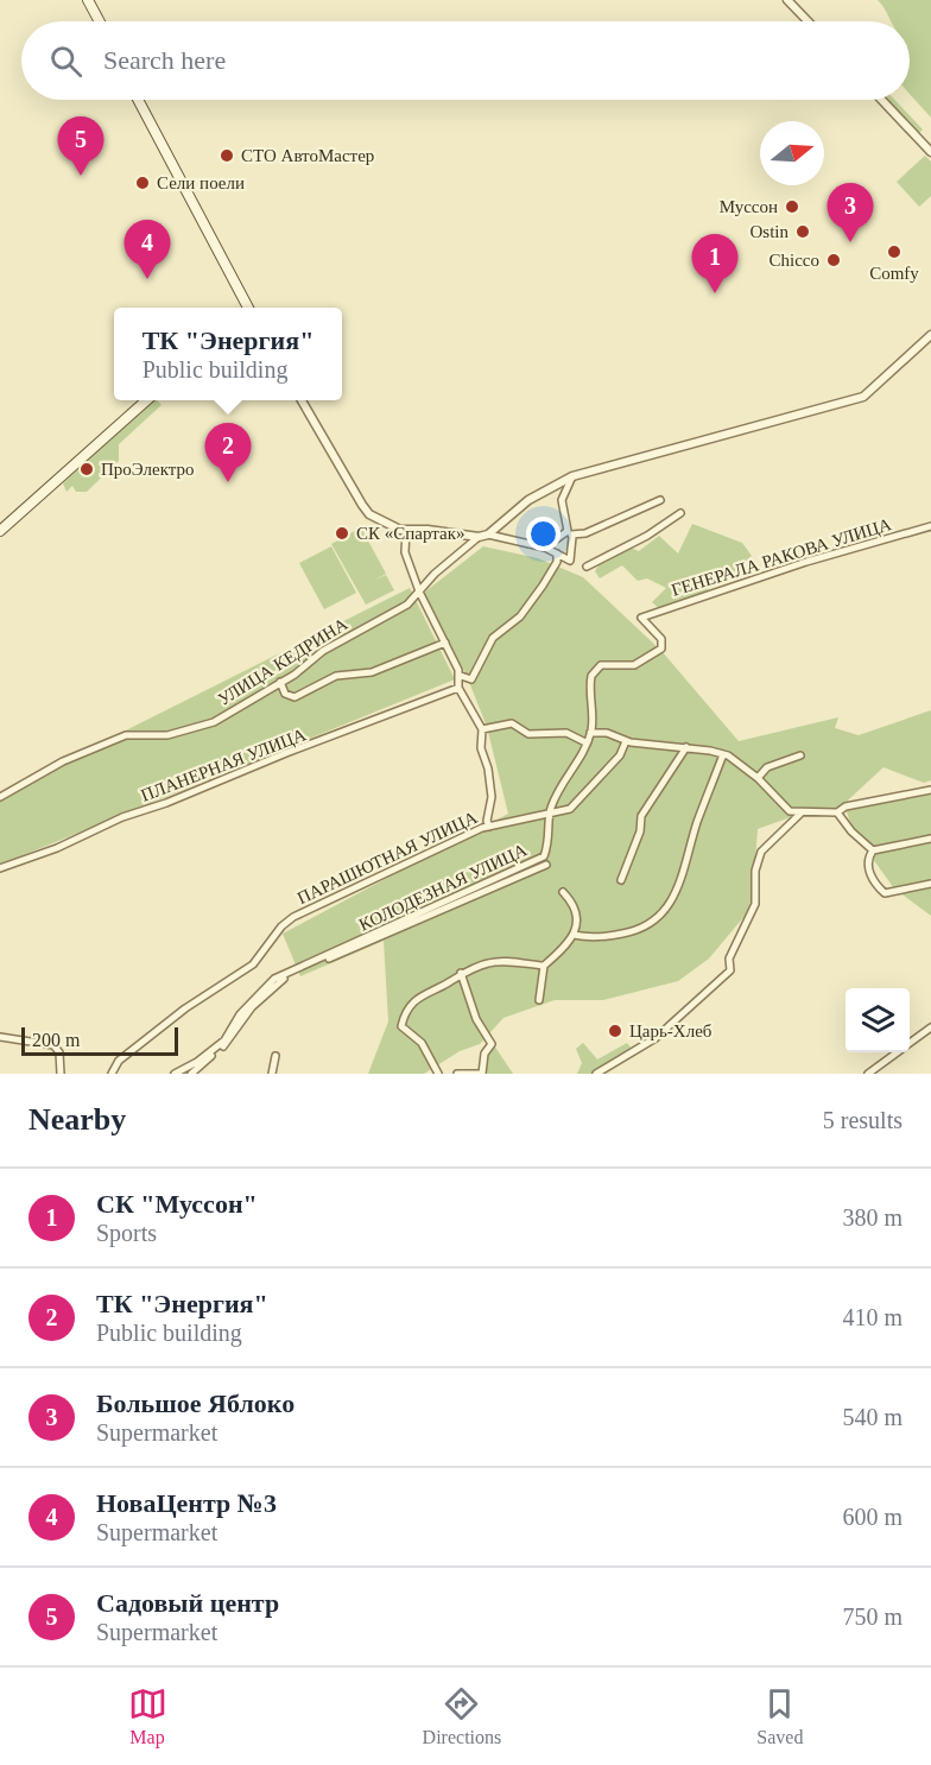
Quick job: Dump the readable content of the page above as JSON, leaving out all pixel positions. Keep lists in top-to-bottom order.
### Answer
{
  "streets": {
    "street": [
      "ГЕНЕРАЛА РАКОВА УЛИЦА",
      "УЛИЦА КЕДРИНА",
      "ПЛАНЕРНАЯ УЛИЦА",
      "ПАРАШЮТНАЯ УЛИЦА",
      "КОЛОДЕЗНАЯ УЛИЦА"
    ]
  },
  "crossings": [
    ["ГЕНЕРАЛА РАКОВА УЛИЦА", "КОЛОДЕЗНАЯ УЛИЦА"],
    ["ПАРАШЮТНАЯ УЛИЦА", "КОЛОДЕЗНАЯ УЛИЦА"]
  ],
  "places": [
    "СТО АвтоМастер",
    "Сели поели",
    "Муссон",
    "Ostin",
    "Comfy",
    "Chicco",
    "ПроЭлектро",
    "СК «Спартак»",
    "Царь-Хлеб"
  ],
  "scale_bar": "200 m",
  "north": "right",
  "page": {
    "search": "Search here",
    "pins": [
      "5",
      "3",
      "4",
      "1",
      "2"
    ],
    "popup": ["ТК \"Энергия\"", "Public building"],
    "scale": "200 m",
    "heading": ["Nearby", "5 results"],
    "list": [
      {
        "mark": "1",
        "name": "СК \"Муссон\"",
        "note": "Sports",
        "value": "380 m"
      },
      {
        "mark": "2",
        "name": "ТК \"Энергия\"",
        "note": "Public building",
        "value": "410 m"
      },
      {
        "mark": "3",
        "name": "Большое Яблоко",
        "note": "Supermarket",
        "value": "540 m"
      },
      {
        "mark": "4",
        "name": "НоваЦентр №3",
        "note": "Supermarket",
        "value": "600 m"
      },
      {
        "mark": "5",
        "name": "Садовый центр",
        "note": "Supermarket",
        "value": "750 m"
      }
    ],
    "nav": ["Map", "Directions", "Saved"]
  }
}
